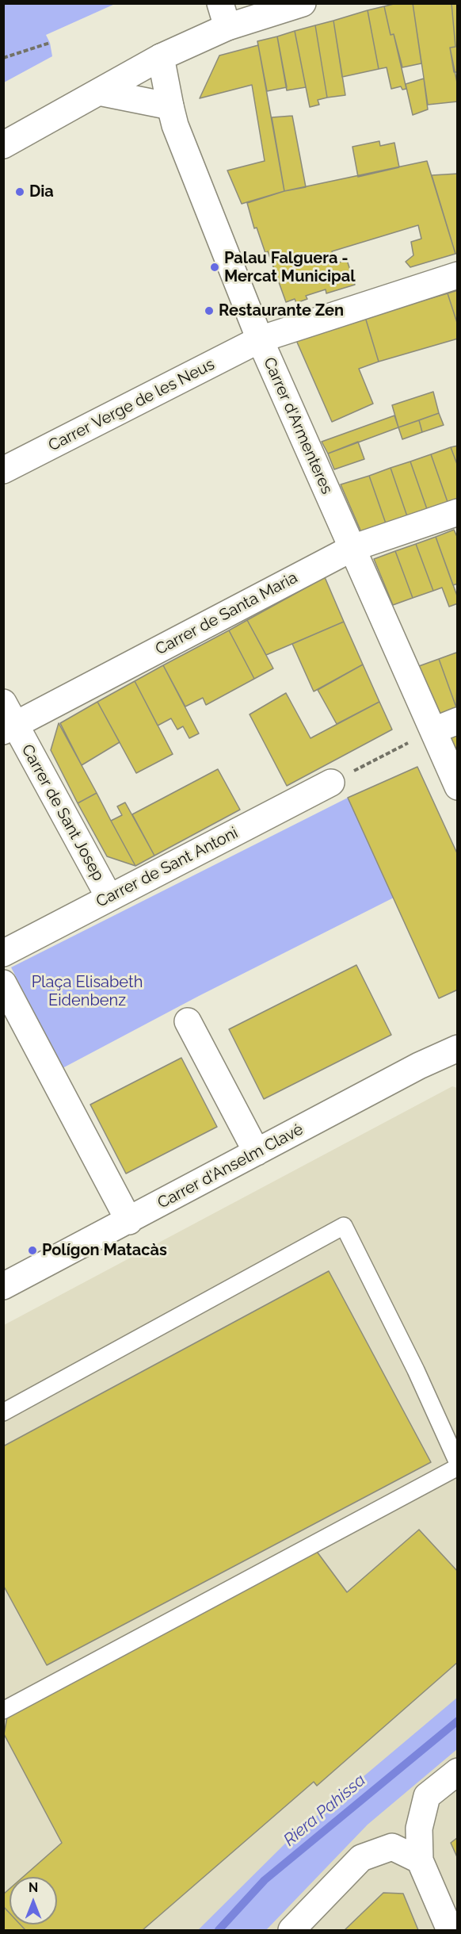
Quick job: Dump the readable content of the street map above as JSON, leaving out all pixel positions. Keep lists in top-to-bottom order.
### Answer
{
  "streets": {
    "street": [
      "Carrer Verge de les Neus",
      "Carrer d'Armenteres",
      "Carrer de Santa Maria",
      "Carrer de Sant Josep",
      "Carrer de Sant Antoni",
      "Carrer d'Anselm Clavé"
    ]
  },
  "crossings": [
    ["Carrer Verge de les Neus", "Carrer d'Armenteres"],
    ["Carrer d'Armenteres", "Carrer de Santa Maria"],
    ["Carrer de Santa Maria", "Carrer de Sant Josep"],
    ["Carrer de Sant Josep", "Carrer de Sant Antoni"]
  ],
  "water": ["Riera Pahissa"],
  "parks": ["Plaça Elisabeth Eidenbenz"],
  "places": [
    "Dia",
    "Palau Falguera - Mercat Municipal",
    "Restaurante Zen",
    "Polígon Matacàs"
  ],
  "north": "top"
}
